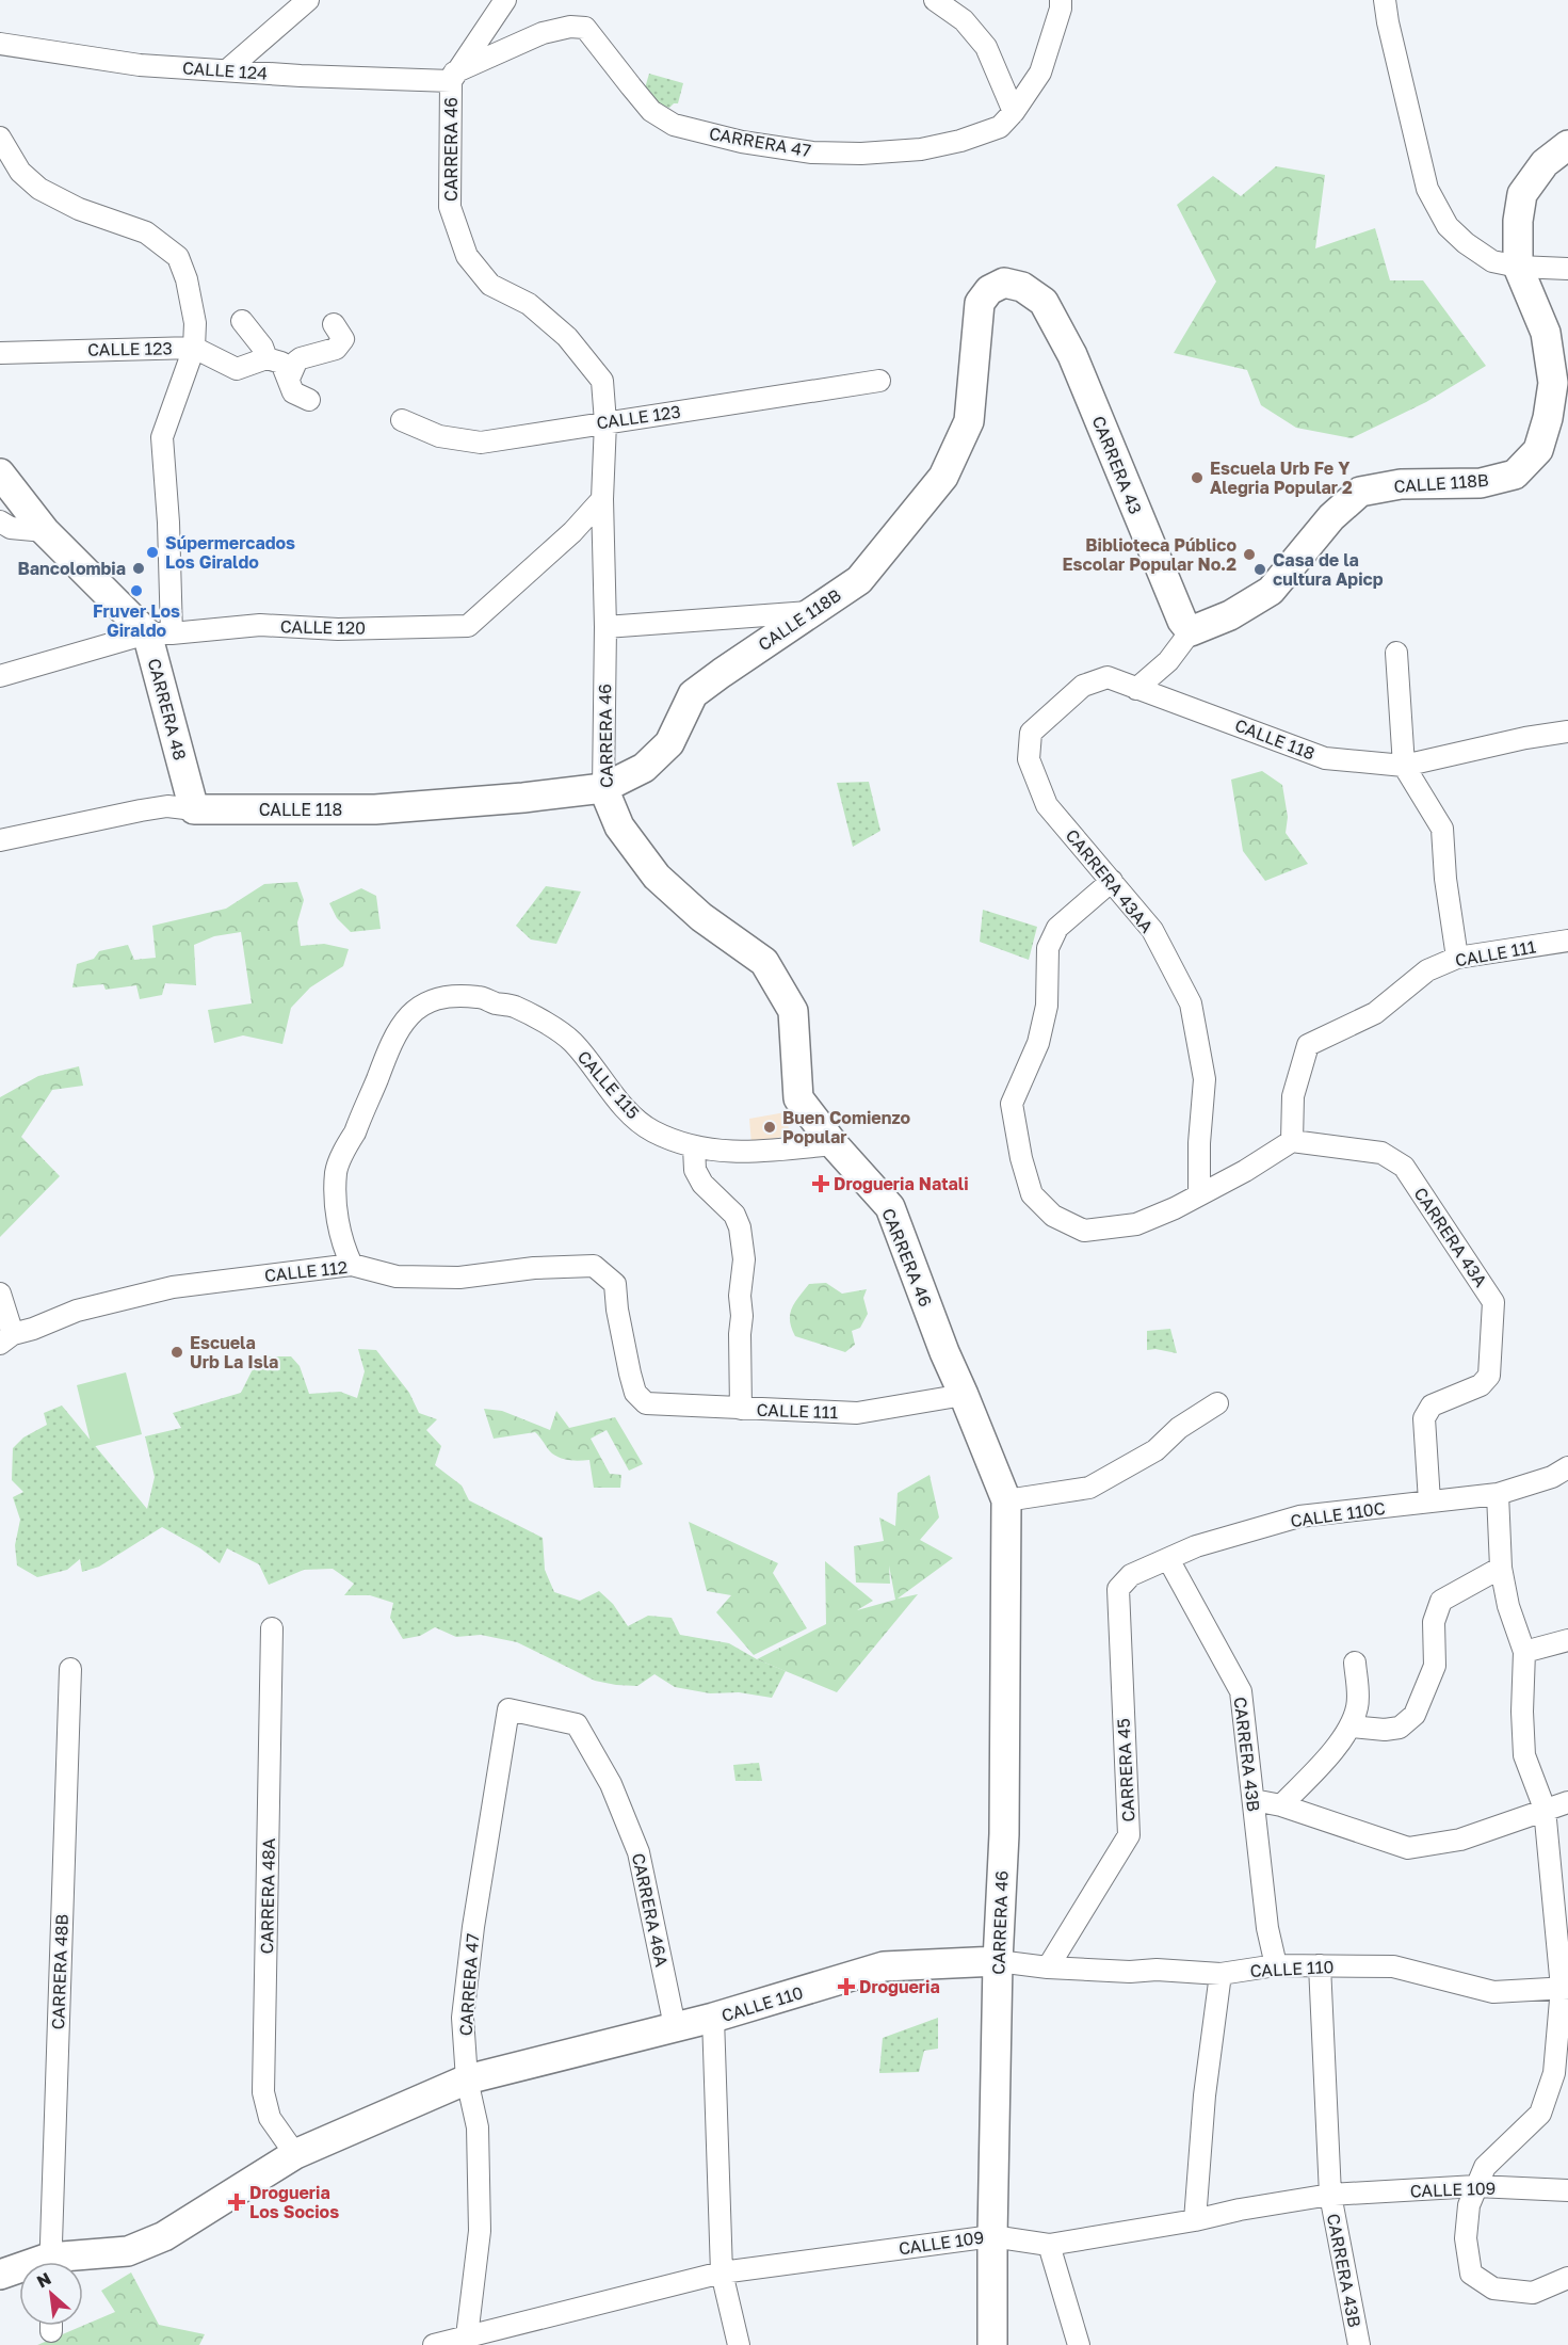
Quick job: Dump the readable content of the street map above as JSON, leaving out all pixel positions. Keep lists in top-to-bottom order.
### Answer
{
  "streets": {
    "street": [
      "CALLE 124",
      "CARRERA 47",
      "CARRERA 46",
      "CALLE 123",
      "CARRERA 43",
      "CALLE 118B",
      "CALLE 120",
      "CARRERA 48",
      "CALLE 118",
      "CARRERA 43AA",
      "CALLE 111",
      "CALLE 115",
      "CARRERA 43A",
      "CALLE 112",
      "CALLE 110C",
      "CARRERA 43B",
      "CARRERA 45",
      "CARRERA 48A",
      "CARRERA 46A",
      "CALLE 110",
      "CARRERA 48B",
      "CALLE 109"
    ]
  },
  "crossings": [
    ["CALLE 124", "CARRERA 47"],
    ["CALLE 124", "CARRERA 46"],
    ["CARRERA 47", "CARRERA 46A"],
    ["CARRERA 47", "CALLE 110"],
    ["CARRERA 47", "CALLE 109"],
    ["CARRERA 46", "CALLE 123"],
    ["CARRERA 46", "CALLE 118B"],
    ["CARRERA 46", "CALLE 120"],
    ["CARRERA 46", "CALLE 118"],
    ["CARRERA 46", "CALLE 111"],
    ["CARRERA 46", "CALLE 115"],
    ["CARRERA 46", "CALLE 110"],
    ["CARRERA 46", "CALLE 109"],
    ["CARRERA 43", "CALLE 118B"],
    ["CALLE 118B", "CALLE 118"],
    ["CALLE 120", "CARRERA 48"],
    ["CARRERA 48", "CALLE 118"],
    ["CALLE 118", "CARRERA 43AA"],
    ["CALLE 111", "CARRERA 43A"],
    ["CALLE 111", "CALLE 112"],
    ["CALLE 115", "CALLE 112"],
    ["CARRERA 43A", "CALLE 110C"],
    ["CALLE 110C", "CARRERA 43B"],
    ["CALLE 110C", "CARRERA 45"],
    ["CARRERA 43B", "CALLE 110"],
    ["CARRERA 43B", "CALLE 109"],
    ["CARRERA 45", "CALLE 110"],
    ["CARRERA 48A", "CALLE 110"],
    ["CARRERA 46A", "CALLE 110"]
  ],
  "places": {
    "other": [
      "Escuela Urb Fe Y Alegria Popular 2",
      "Súpermercados Los Giraldo",
      "Biblioteca Público Escolar Popular No.2",
      "Bancolombia",
      "Casa de la cultura Apicp",
      "Fruver Los Giraldo",
      "Buen Comienzo Popular",
      "Escuela Urb La Isla"
    ],
    "health": ["Drogueria Natali", "Drogueria", "Drogueria Los Socios"]
  },
  "north": "top left"
}
